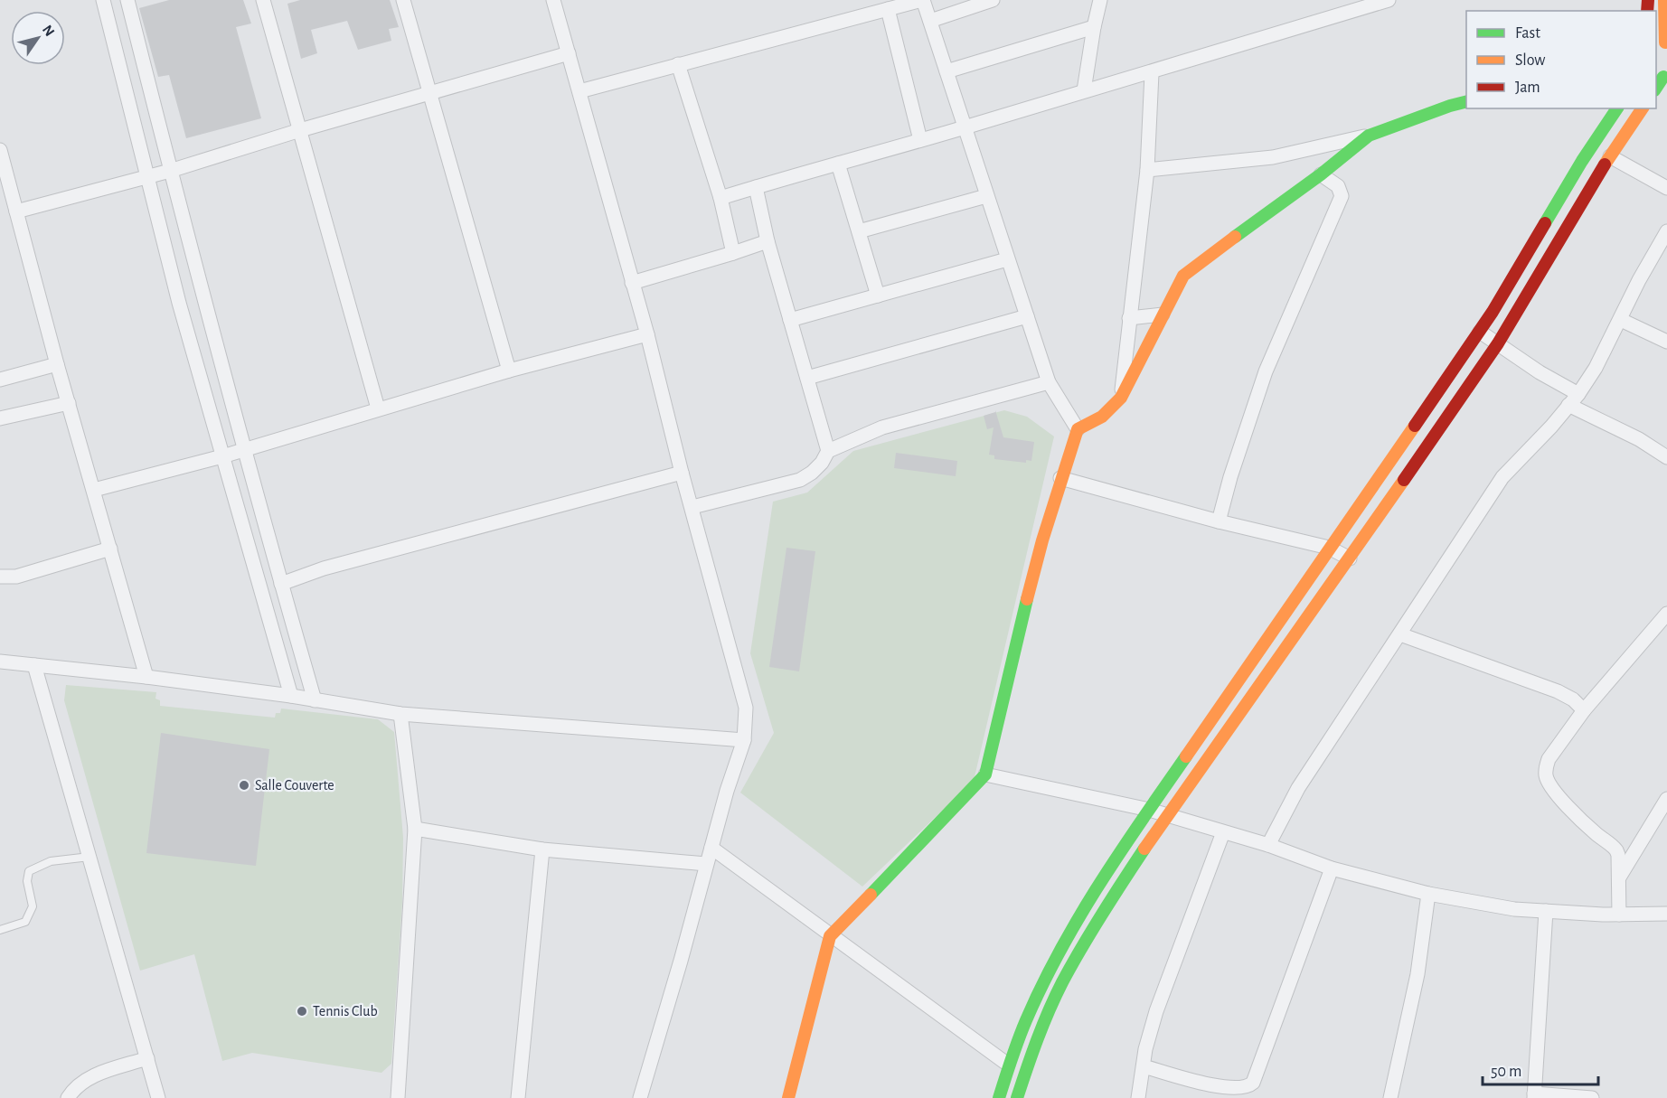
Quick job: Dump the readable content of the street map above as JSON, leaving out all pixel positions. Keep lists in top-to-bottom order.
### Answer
{
  "places": ["Salle Couverte", "Tennis Club"],
  "legend": ["Fast", "Slow", "Jam"],
  "scale_bar": "50 m",
  "north": "top right"
}
